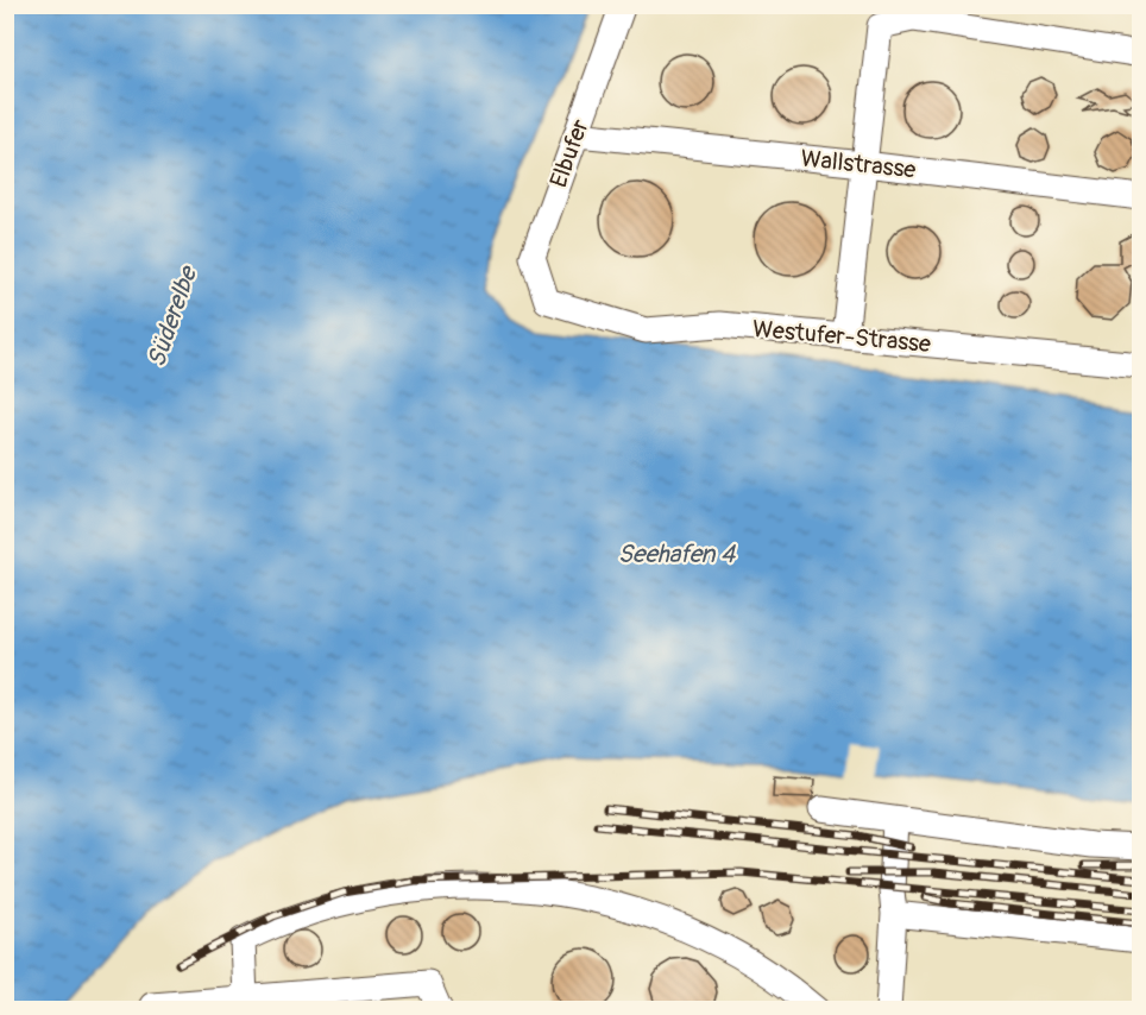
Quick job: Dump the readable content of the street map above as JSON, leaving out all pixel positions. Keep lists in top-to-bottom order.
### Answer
{
  "streets": {
    "lane": ["Elbufer", "Wallstrasse", "Westufer-Strasse"]
  },
  "crossings": [
    ["Elbufer", "Wallstrasse"],
    ["Elbufer", "Westufer-Strasse"]
  ],
  "water": ["Süderelbe", "Seehafen 4"]
}
